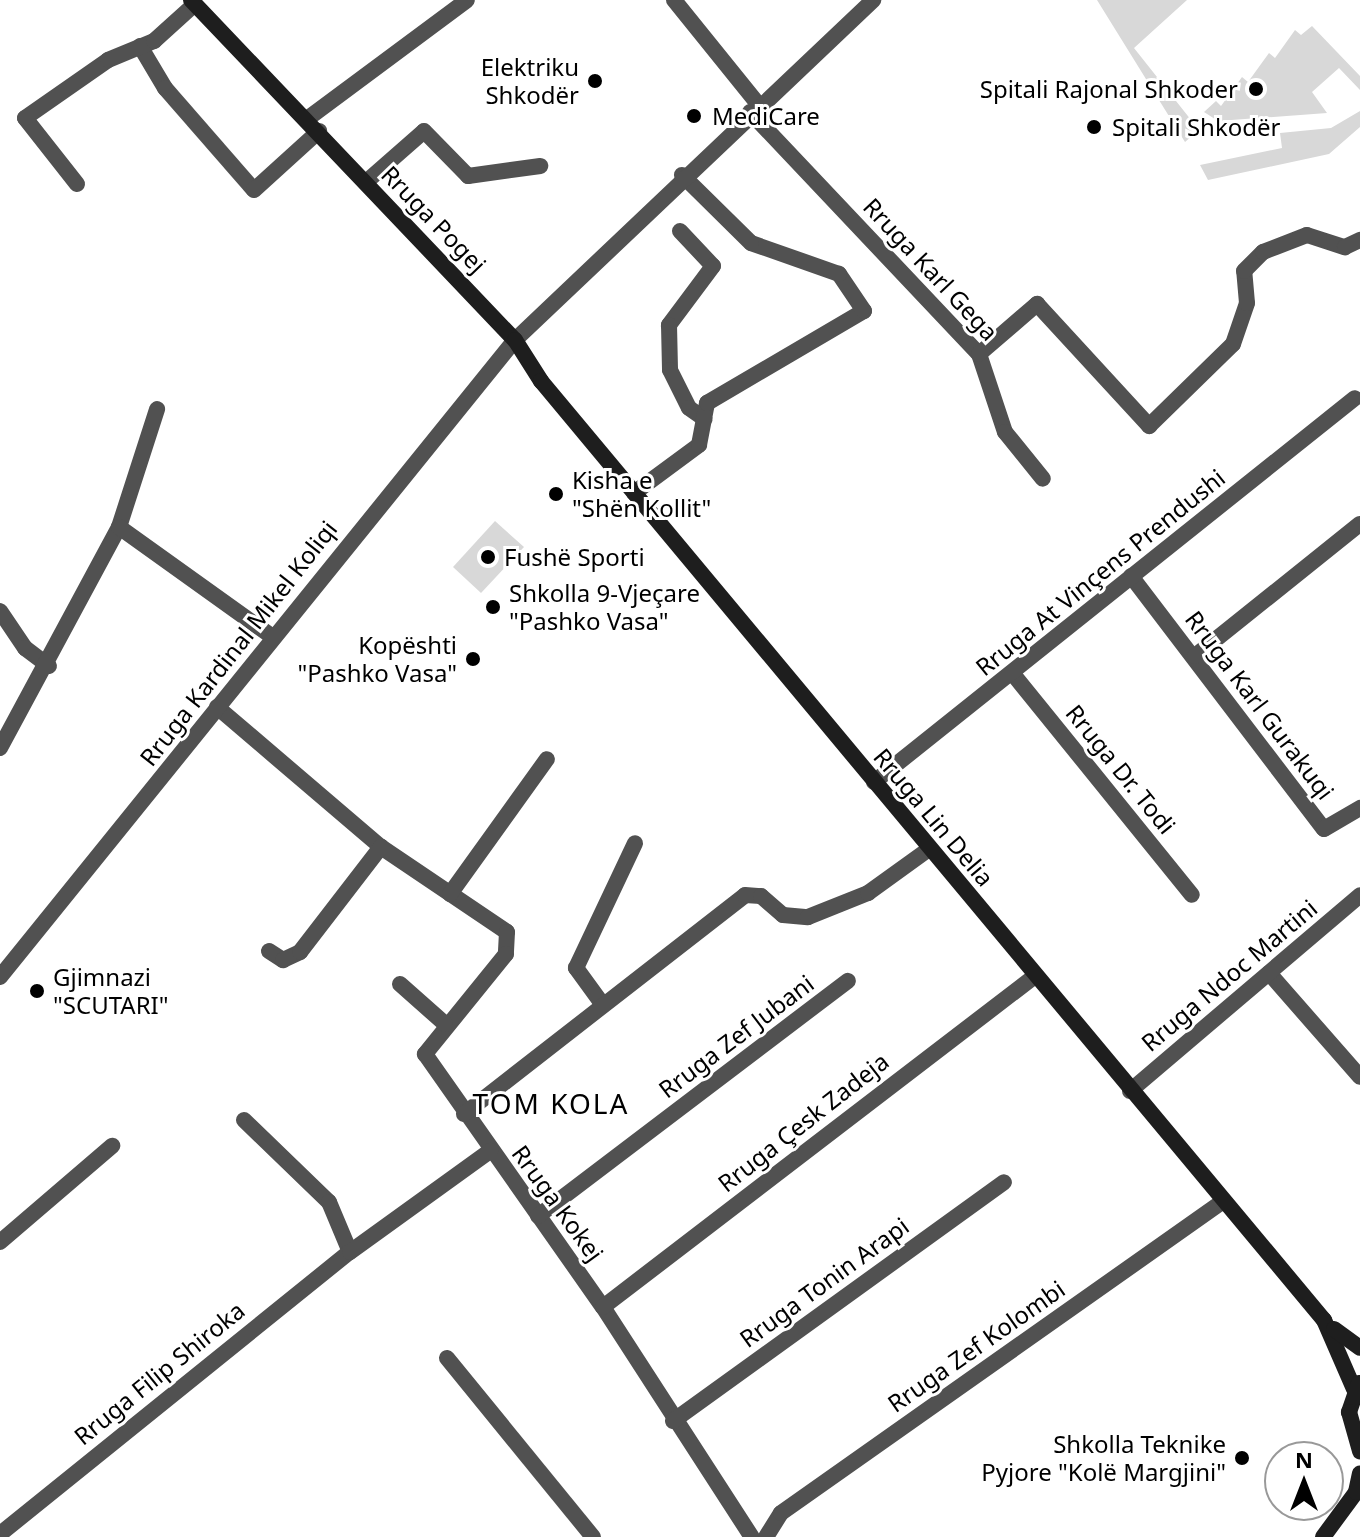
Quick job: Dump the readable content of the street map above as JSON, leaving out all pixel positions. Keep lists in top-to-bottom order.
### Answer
{
  "streets": {
    "main road": ["Rruga Pogej", "Rruga Lin Delia"],
    "street": [
      "Rruga Karl Gega",
      "Rruga At Vinçens Prendushi",
      "Rruga Kardinal Mikel Koliqi",
      "Rruga Karl Gurakuqi",
      "Rruga Dr. Todi",
      "Rruga Ndoc Martini",
      "Rruga Zef Jubani",
      "Rruga Çesk Zadeja",
      "Rruga Kokej",
      "Rruga Tonin Arapi",
      "Rruga Zef Kolombi",
      "Rruga Filip Shiroka"
    ]
  },
  "crossings": [
    ["Rruga Pogej", "Rruga Kardinal Mikel Koliqi"],
    ["Rruga Pogej", "Rruga Lin Delia"],
    ["Rruga Karl Gega", "Rruga Kardinal Mikel Koliqi"],
    ["Rruga At Vinçens Prendushi", "Rruga Karl Gurakuqi"],
    ["Rruga At Vinçens Prendushi", "Rruga Dr. Todi"],
    ["Rruga At Vinçens Prendushi", "Rruga Lin Delia"],
    ["Rruga Kardinal Mikel Koliqi", "Rruga Lin Delia"],
    ["Rruga Kardinal Mikel Koliqi", "Rruga Kokej"],
    ["Rruga Lin Delia", "Rruga Ndoc Martini"],
    ["Rruga Lin Delia", "Rruga Çesk Zadeja"],
    ["Rruga Lin Delia", "Rruga Zef Kolombi"],
    ["Rruga Zef Jubani", "Rruga Kokej"],
    ["Rruga Çesk Zadeja", "Rruga Kokej"],
    ["Rruga Kokej", "Rruga Tonin Arapi"],
    ["Rruga Kokej", "Rruga Filip Shiroka"]
  ],
  "districts": ["TOM KOLA"],
  "places": [
    "Elektriku Shkodër",
    "Spitali Rajonal Shkoder",
    "MediCare",
    "Spitali Shkodër",
    "Kisha e \"Shën Kollit\"",
    "Fushë Sporti",
    "Shkolla 9-Vjeçare \"Pashko Vasa\"",
    "Kopështi \"Pashko Vasa\"",
    "Gjimnazi \"SCUTARI\"",
    "Shkolla Teknike Pyjore \"Kolë Margjini\""
  ],
  "north": "top"
}
